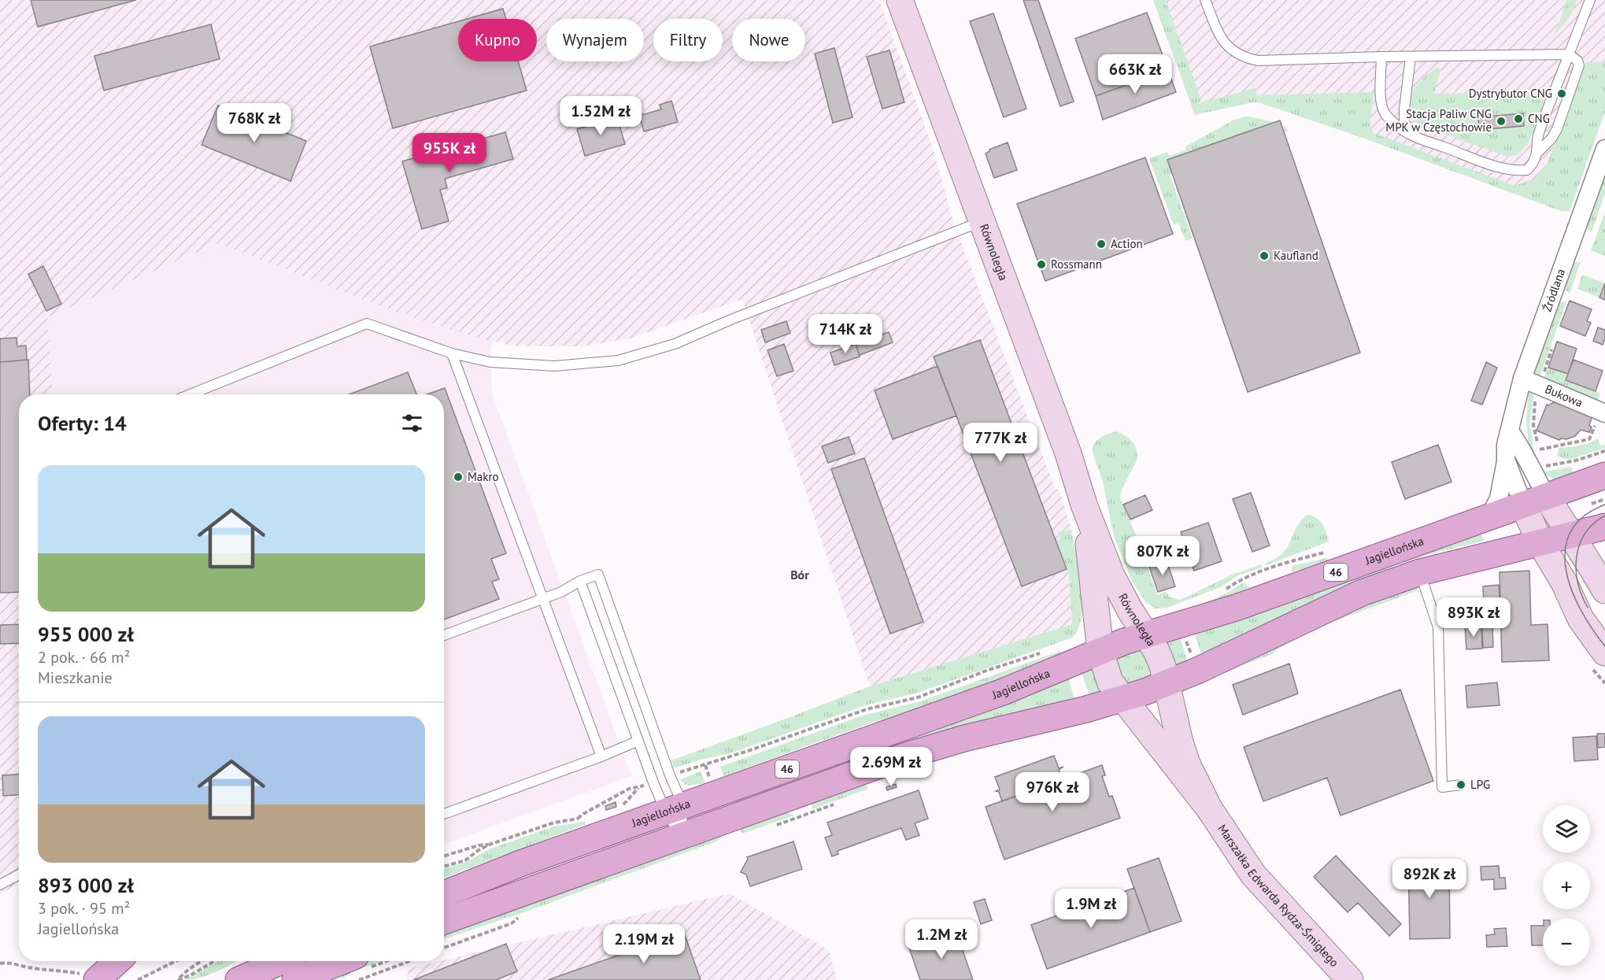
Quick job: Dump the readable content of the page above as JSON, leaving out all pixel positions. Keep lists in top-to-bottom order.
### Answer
{
  "streets": {
    "main road": ["Jagiellońska", "46"],
    "street": [
      "Równoległa",
      "Źródlana",
      "Bukowa",
      "Marszałka Edwarda Rydza-Śmigłego"
    ]
  },
  "crossings": [
    ["Równoległa", "Jagiellońska"],
    ["Równoległa", "46"],
    ["Równoległa", "Marszałka Edwarda Rydza-Śmigłego"],
    ["Źródlana", "Bukowa"],
    ["Źródlana", "Jagiellońska"],
    ["Jagiellońska", "Marszałka Edwarda Rydza-Śmigłego"],
    ["46", "Marszałka Edwarda Rydza-Śmigłego"]
  ],
  "districts": ["Bór"],
  "places": [
    "Dystrybutor CNG",
    "CNG",
    "Stacja Paliw CNG MPK w Częstochowie",
    "Action",
    "Kaufland",
    "Rossmann",
    "Makro",
    "LPG"
  ],
  "page": {
    "chip": [
      "Kupno",
      "Wynajem",
      "Filtry",
      "Nowe"
    ],
    "price": [
      "663K zł",
      "1.52M zł",
      "768K zł",
      "955K zł",
      "714K zł",
      "777K zł",
      "807K zł",
      "893K zł",
      "2.69M zł",
      "976K zł",
      "892K zł",
      "1.9M zł",
      "1.2M zł",
      "2.19M zł"
    ],
    "heading": "Oferty: 14",
    "list": [
      {
        "name": "955 000 zł",
        "note": "2 pok. · 66 m² · Mieszkanie"
      },
      {
        "name": "893 000 zł",
        "note": "3 pok. · 95 m² · Jagiellońska"
      }
    ],
    "map_buttons": ["+", "−"]
  }
}
